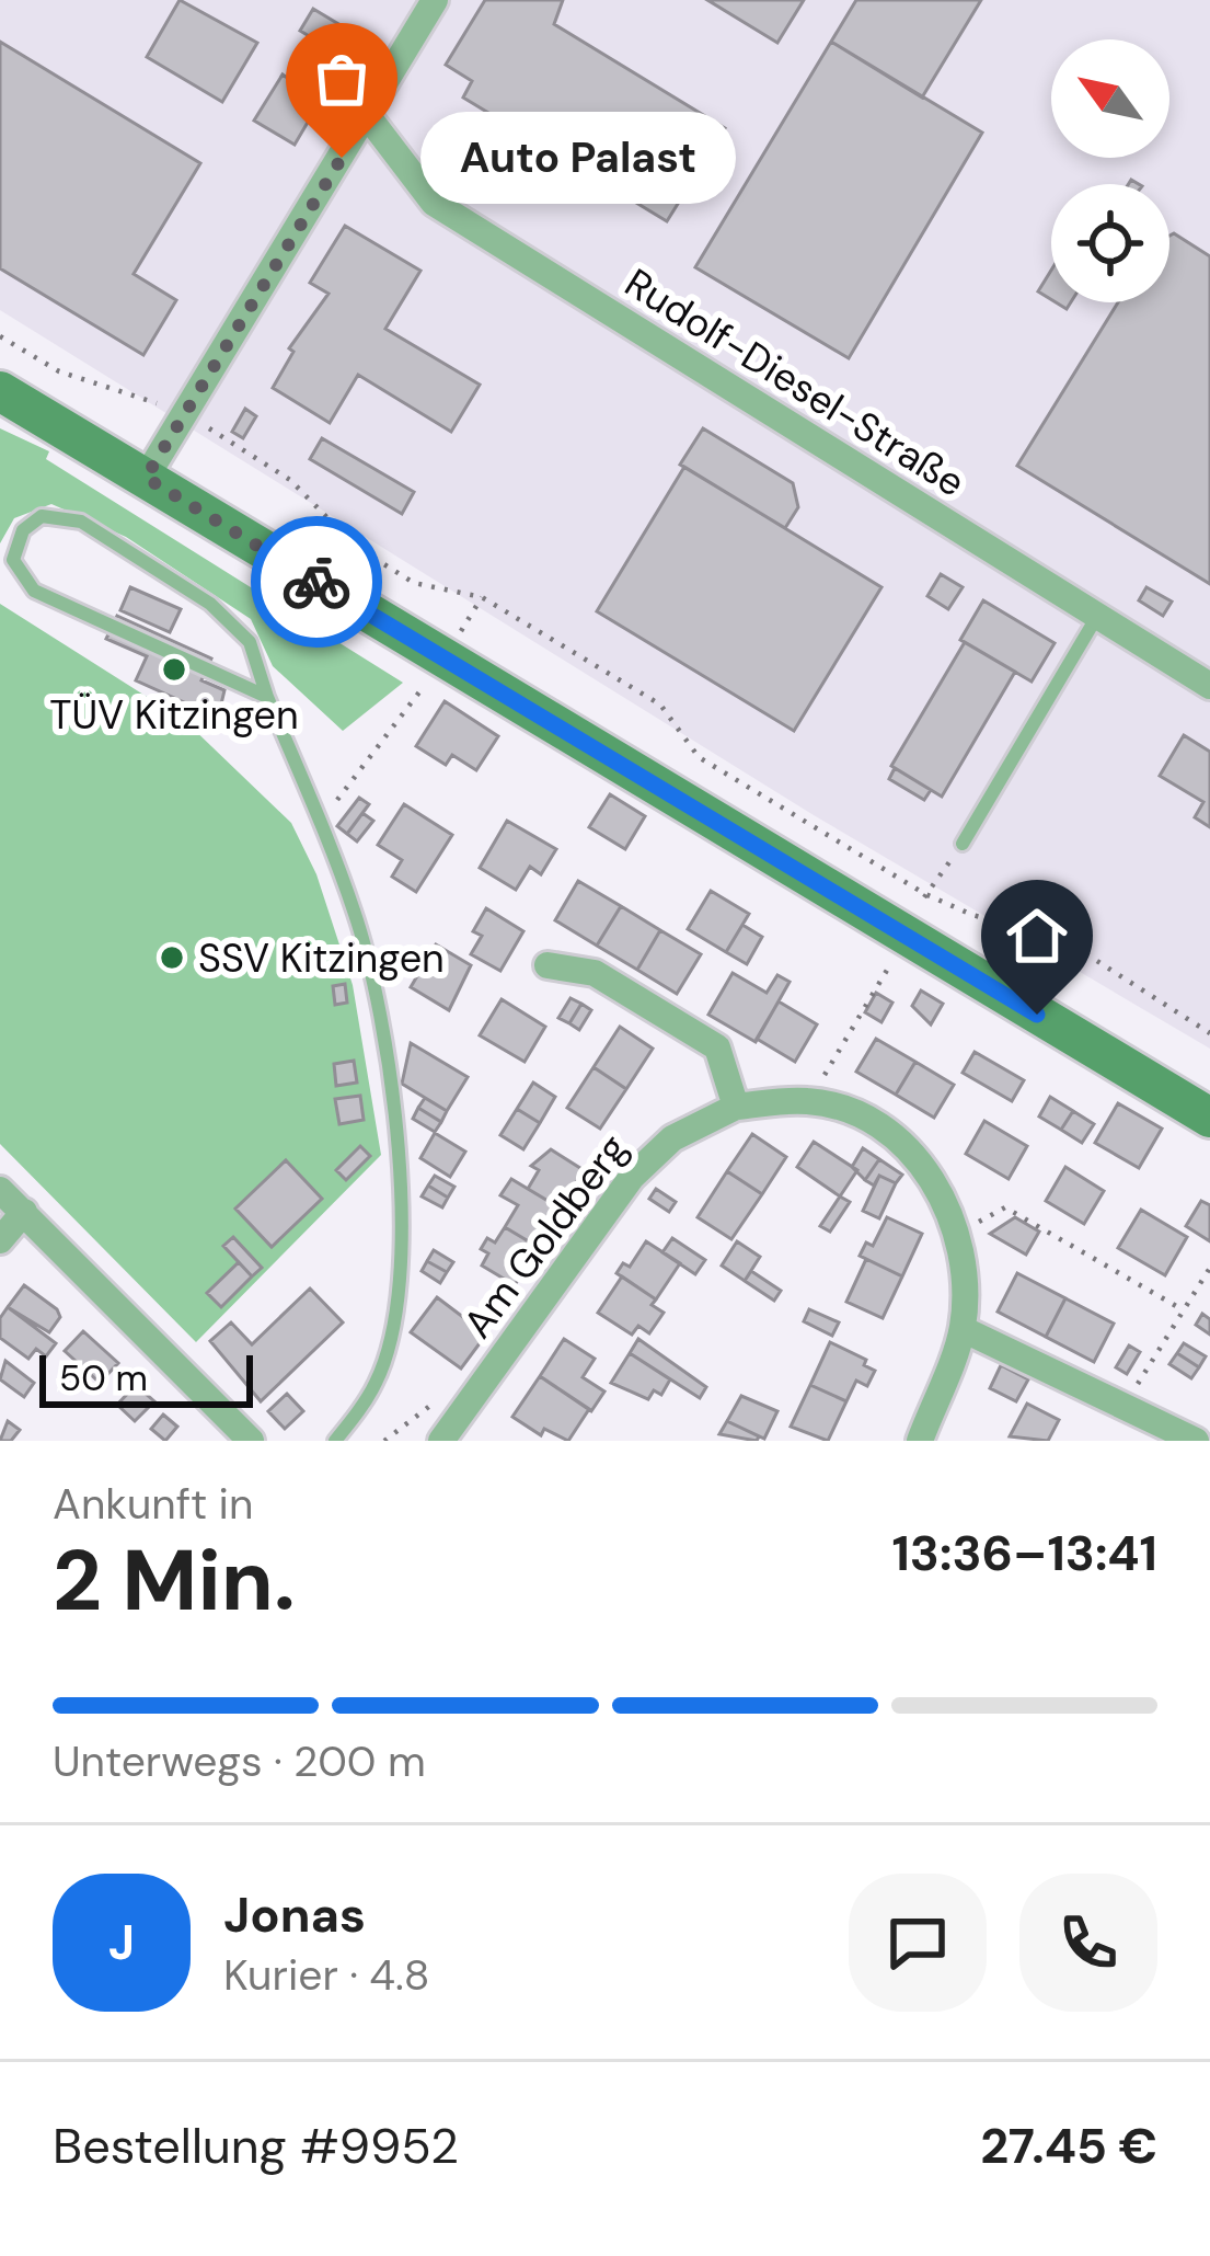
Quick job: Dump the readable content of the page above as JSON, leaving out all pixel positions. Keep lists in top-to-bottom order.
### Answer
{
  "streets": {
    "street": ["Rudolf-Diesel-Straße", "Am Goldberg"]
  },
  "places": ["Auto Palast", "TÜV Kitzingen", "SSV Kitzingen"],
  "scale_bar": "50 m",
  "north": "top left",
  "page": {
    "bubble": "Auto Palast",
    "scale": "50 m",
    "heading": ["2 Min.", "Ankunft in", "13:36–13:41"],
    "panel": [
      "Jonas",
      "Kurier · 4.8",
      "Bestellung #9952",
      "27.45 €"
    ],
    "bar": "Unterwegs · 200 m",
    "round": "J"
  }
}
